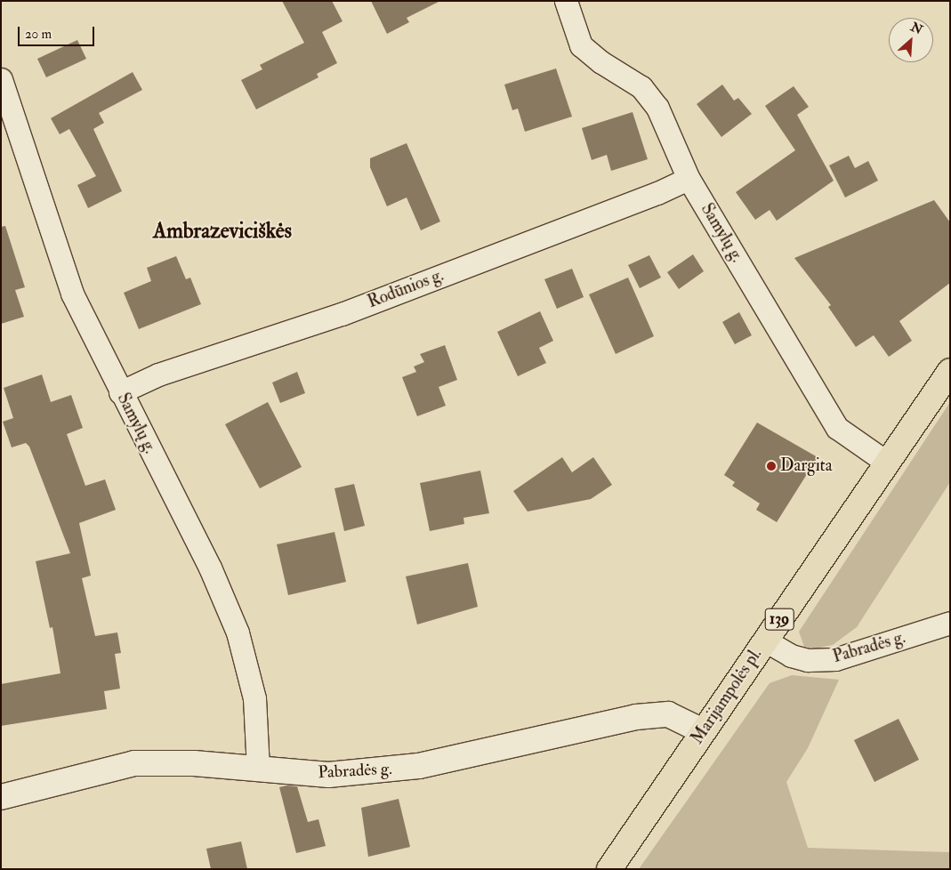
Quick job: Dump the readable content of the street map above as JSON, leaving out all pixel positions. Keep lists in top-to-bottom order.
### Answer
{
  "streets": {
    "main road": ["139", "Marijampolės pl."],
    "street": ["Samylų g.", "Rodūnios g.", "Pabradės g."]
  },
  "crossings": [
    ["Samylų g.", "Rodūnios g."],
    ["Samylų g.", "Pabradės g."],
    ["Samylų g.", "Marijampolės pl."],
    ["Pabradės g.", "Marijampolės pl."]
  ],
  "districts": ["Ambrazeviciškės"],
  "places": ["Dargita"],
  "scale_bar": "20 m",
  "north": "top right"
}
